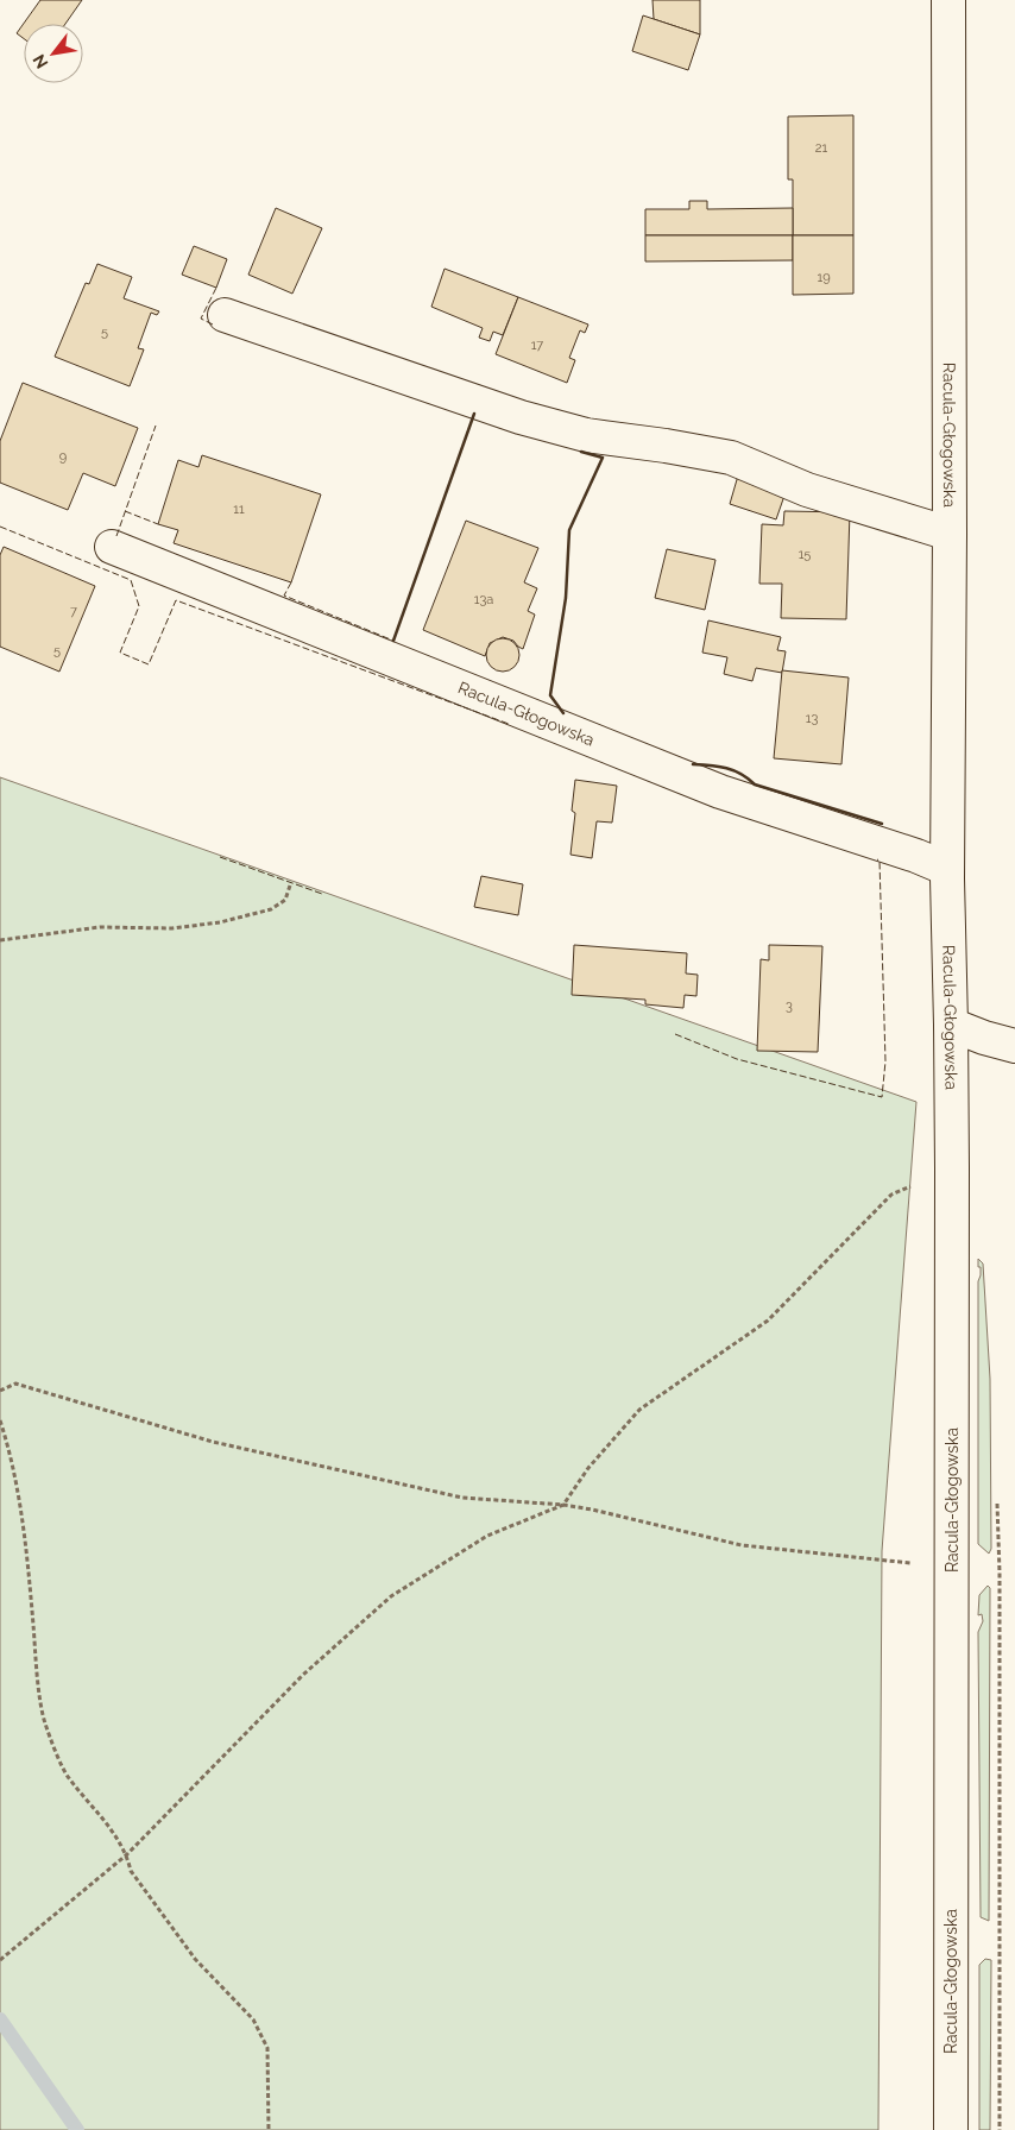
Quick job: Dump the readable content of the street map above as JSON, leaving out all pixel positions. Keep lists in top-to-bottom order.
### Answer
{
  "streets": {
    "street": ["Racula-Głogowska"]
  },
  "house_numbers": [
    "21",
    "19",
    "5",
    "17",
    "9",
    "11",
    "15",
    "13a",
    "7",
    "5",
    "13",
    "3"
  ],
  "north": "bottom left"
}
